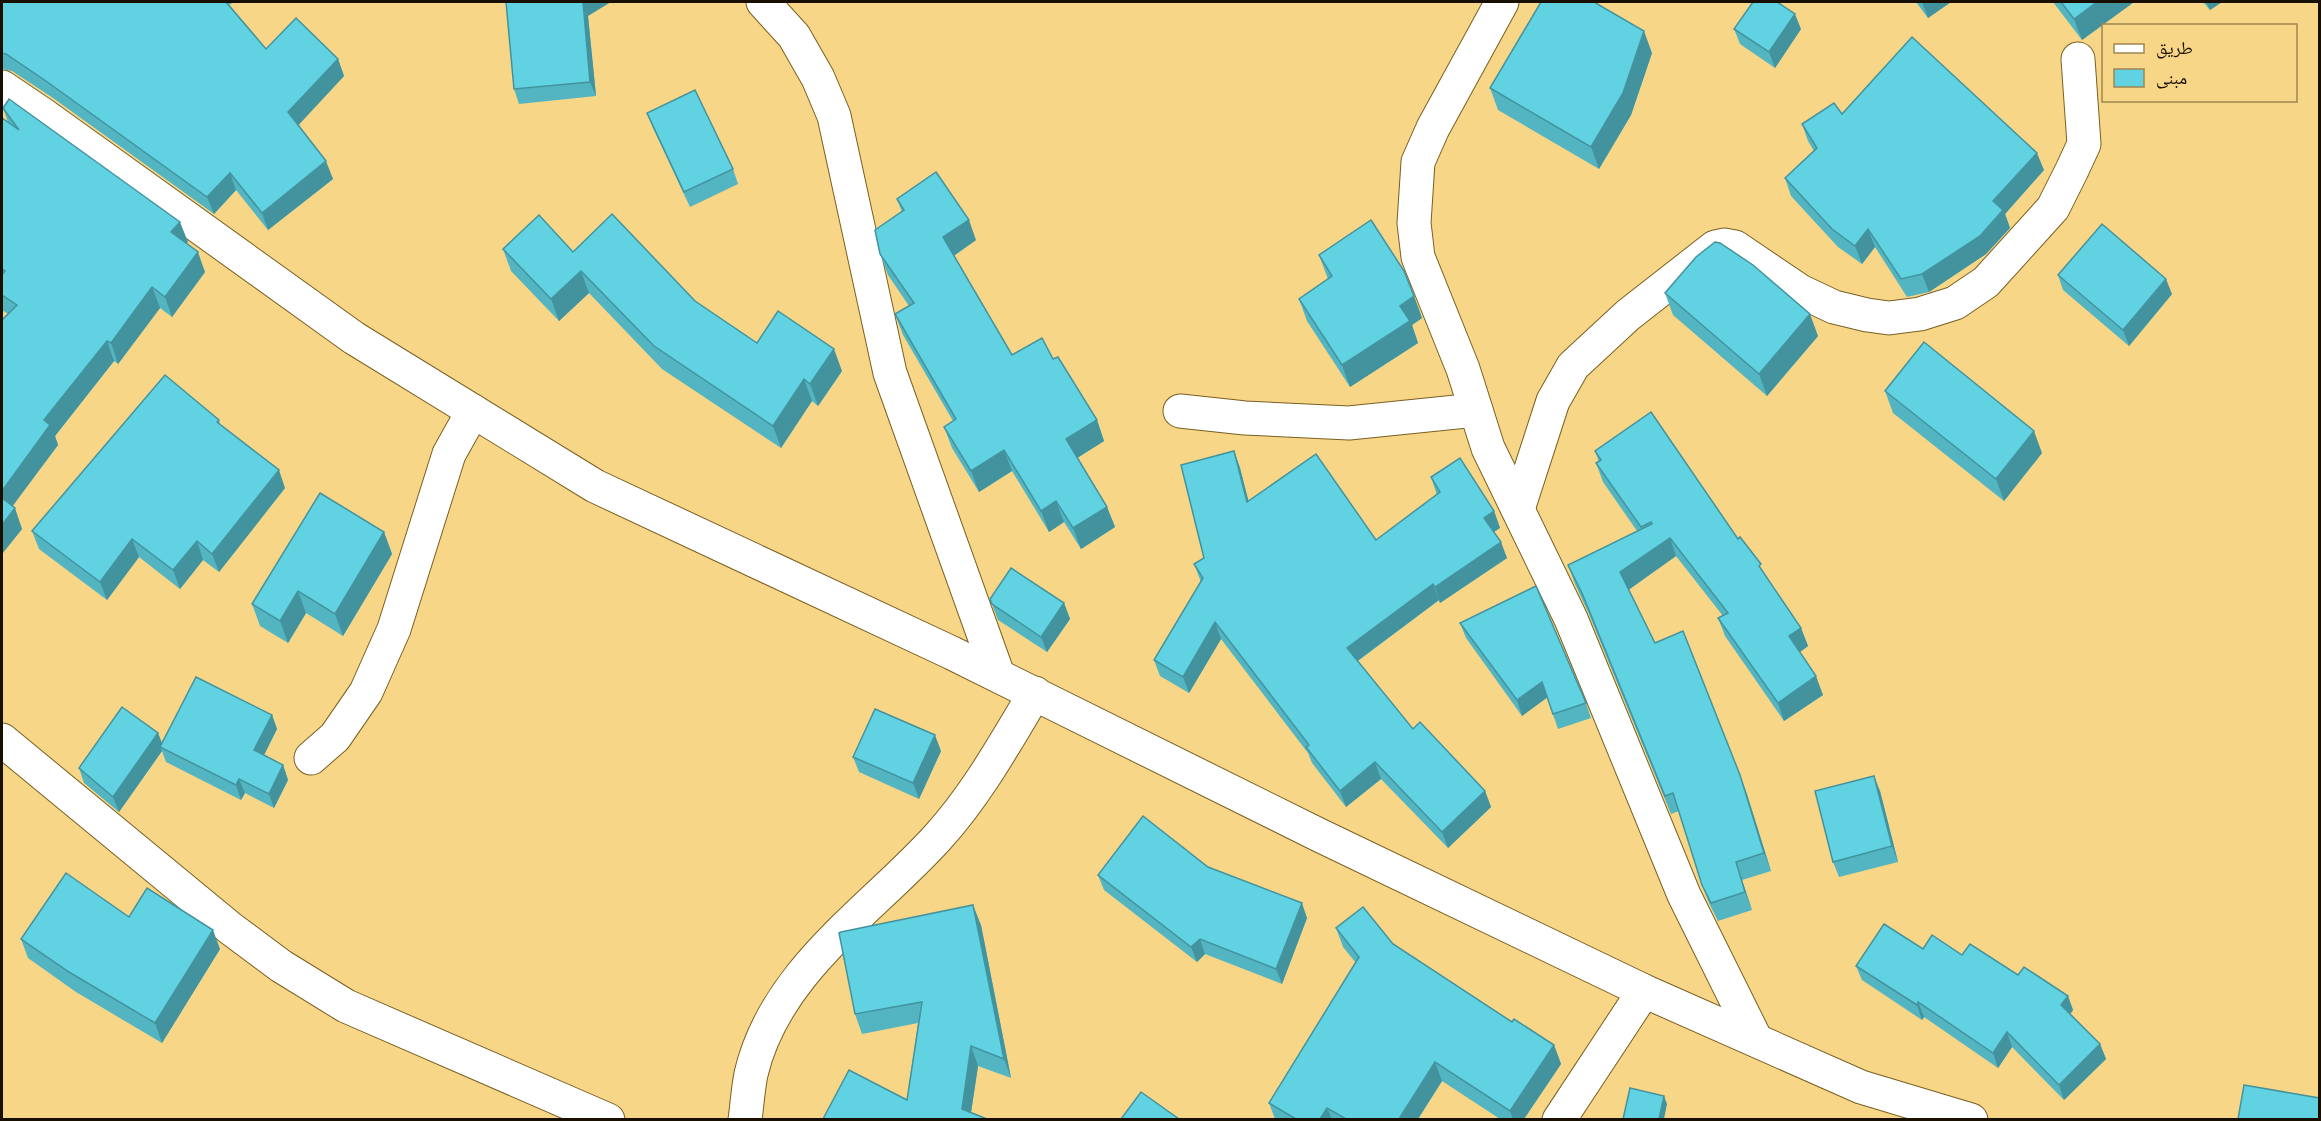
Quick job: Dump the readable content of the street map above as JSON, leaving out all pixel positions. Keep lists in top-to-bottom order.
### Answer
{
  "legend": ["طريق", "مبنى"]
}
